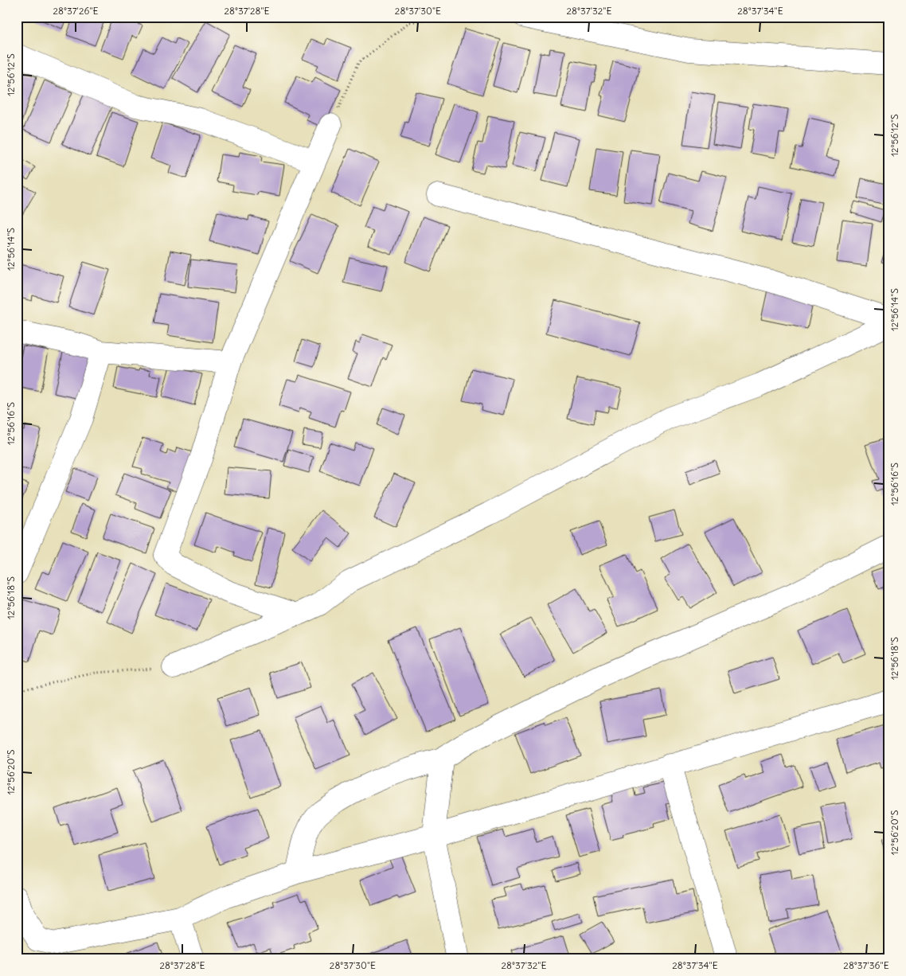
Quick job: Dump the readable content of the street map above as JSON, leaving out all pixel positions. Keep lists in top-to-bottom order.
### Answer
{
  "coordinates": [
    "28°37'26\"E",
    "28°37'28\"E",
    "28°37'30\"E",
    "28°37'32\"E",
    "28°37'34\"E",
    "12°56'12\"S",
    "12°56'14\"S",
    "12°56'16\"S",
    "12°56'18\"S",
    "12°56'20\"S",
    "28°37'36\"E"
  ]
}
